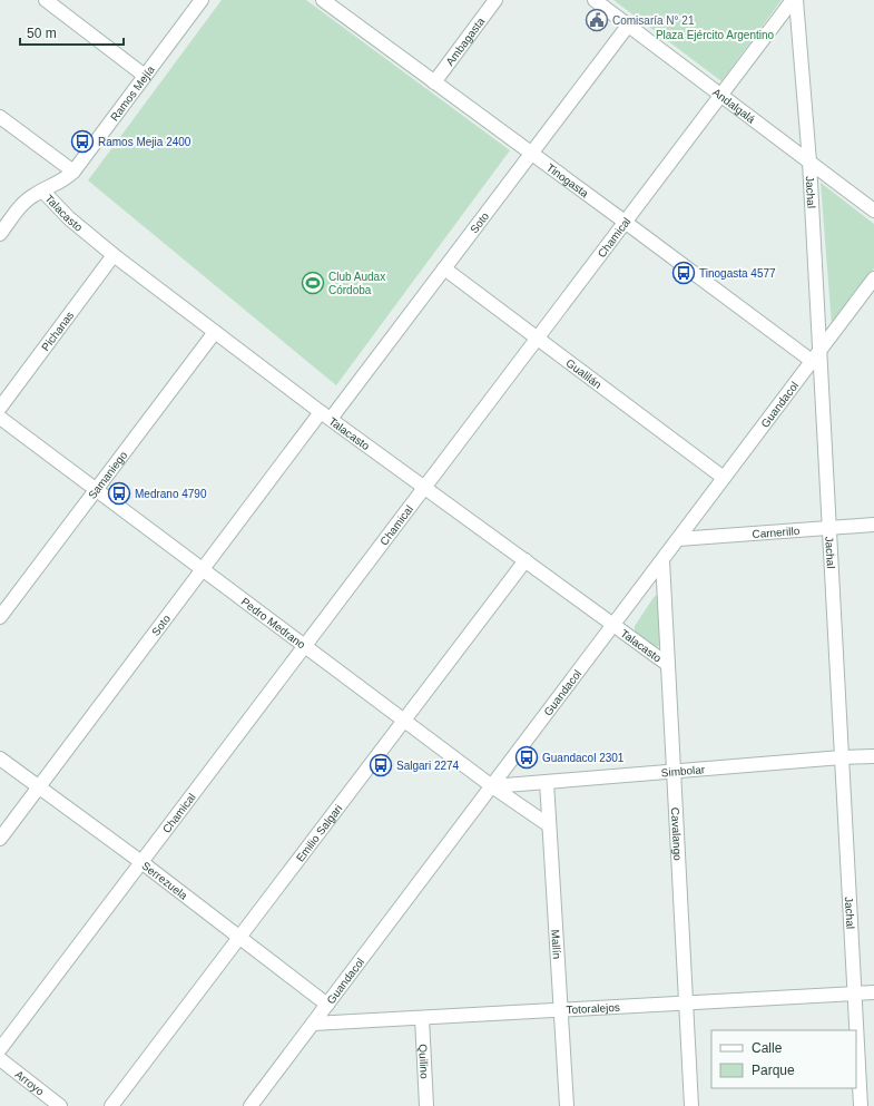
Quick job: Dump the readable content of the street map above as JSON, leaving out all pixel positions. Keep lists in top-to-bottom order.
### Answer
{
  "streets": {
    "street": [
      "Ambagasta",
      "Ramos Mejía",
      "Andalgalá",
      "Tinogasta",
      "Jachal",
      "Talacasto",
      "Soto",
      "Chamical",
      "Pichanas",
      "Gualilán",
      "Guandacol",
      "Samaniego",
      "Carnerillo",
      "Pedro Medrano",
      "Simbolar",
      "Emilio Salgari",
      "Cavalango",
      "Serrezuela",
      "Mallín",
      "Totoralejos",
      "Quilino",
      "Arroyo"
    ]
  },
  "crossings": [
    ["Ambagasta", "Tinogasta"],
    ["Ramos Mejía", "Talacasto"],
    ["Andalgalá", "Jachal"],
    ["Andalgalá", "Soto"],
    ["Andalgalá", "Chamical"],
    ["Tinogasta", "Soto"],
    ["Tinogasta", "Chamical"],
    ["Tinogasta", "Guandacol"],
    ["Jachal", "Guandacol"],
    ["Jachal", "Carnerillo"],
    ["Jachal", "Simbolar"],
    ["Jachal", "Totoralejos"],
    ["Talacasto", "Soto"],
    ["Talacasto", "Chamical"],
    ["Talacasto", "Pichanas"],
    ["Talacasto", "Guandacol"],
    ["Talacasto", "Samaniego"],
    ["Talacasto", "Emilio Salgari"],
    ["Talacasto", "Cavalango"],
    ["Soto", "Gualilán"],
    ["Soto", "Pedro Medrano"],
    ["Soto", "Serrezuela"],
    ["Chamical", "Gualilán"],
    ["Chamical", "Pedro Medrano"],
    ["Chamical", "Serrezuela"],
    ["Gualilán", "Guandacol"],
    ["Guandacol", "Carnerillo"],
    ["Guandacol", "Pedro Medrano"],
    ["Guandacol", "Simbolar"],
    ["Guandacol", "Cavalango"],
    ["Guandacol", "Serrezuela"],
    ["Guandacol", "Totoralejos"],
    ["Samaniego", "Pedro Medrano"],
    ["Pedro Medrano", "Simbolar"],
    ["Pedro Medrano", "Emilio Salgari"],
    ["Pedro Medrano", "Mallín"],
    ["Simbolar", "Cavalango"],
    ["Simbolar", "Mallín"],
    ["Emilio Salgari", "Serrezuela"],
    ["Cavalango", "Totoralejos"],
    ["Mallín", "Totoralejos"],
    ["Totoralejos", "Quilino"]
  ],
  "parks": ["Plaza Ejército Argentino"],
  "places": {
    "public building": ["Comisaría N° 21"],
    "bus stop": [
      "Ramos Mejia 2400",
      "Tinogasta 4577",
      "Medrano 4790",
      "Guandacol 2301",
      "Salgari 2274"
    ],
    "sports": ["Club Audax Córdoba"]
  },
  "legend": ["Calle", "Parque"],
  "scale_bar": "50 m"
}
